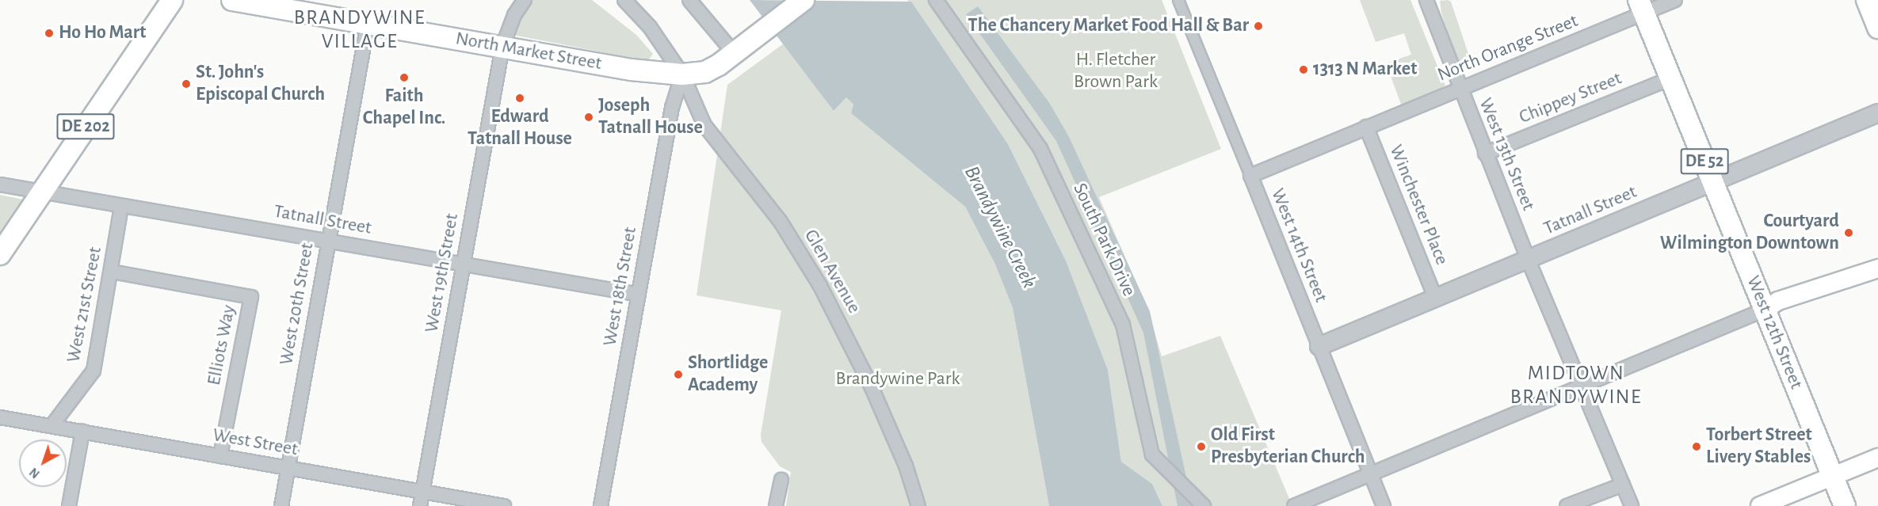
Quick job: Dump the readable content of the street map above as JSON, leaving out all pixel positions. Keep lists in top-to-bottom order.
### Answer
{
  "streets": {
    "main road": [
      "North Market Street",
      "DE 202",
      "DE 52",
      "West 12th Street"
    ],
    "street": [
      "North Orange Street",
      "Chippey Street",
      "West 13th Street",
      "Winchester Place",
      "Tatnall Street",
      "South Park Drive",
      "West 14th Street",
      "Glen Avenue",
      "West 19th Street",
      "West 18th Street",
      "West 20th Street",
      "West 21st Street",
      "Elliots Way",
      "West Street"
    ]
  },
  "crossings": [
    ["North Orange Street", "West 13th Street"],
    ["North Orange Street", "Winchester Place"],
    ["North Orange Street", "West 14th Street"],
    ["North Orange Street", "West 12th Street"],
    ["North Market Street", "Glen Avenue"],
    ["North Market Street", "West 19th Street"],
    ["North Market Street", "West 18th Street"],
    ["North Market Street", "West 20th Street"],
    ["Chippey Street", "West 13th Street"],
    ["Chippey Street", "West 12th Street"],
    ["DE 202", "Tatnall Street"],
    ["West 13th Street", "Tatnall Street"],
    ["Winchester Place", "Tatnall Street"],
    ["Tatnall Street", "West 14th Street"],
    ["Tatnall Street", "West 19th Street"],
    ["Tatnall Street", "West 18th Street"],
    ["Tatnall Street", "West 20th Street"],
    ["Tatnall Street", "West 21st Street"],
    ["Tatnall Street", "West 12th Street"],
    ["Glen Avenue", "West 18th Street"],
    ["West 19th Street", "West Street"],
    ["West 20th Street", "West Street"],
    ["West 21st Street", "Elliots Way"],
    ["West 21st Street", "West Street"],
    ["Elliots Way", "West Street"]
  ],
  "districts": ["BRANDYWINE VILLAGE", "MIDTOWN BRANDYWINE"],
  "water": ["Brandywine Creek"],
  "parks": ["H. Fletcher Brown Park", "Brandywine Park"],
  "places": [
    "The Chancery Market Food Hall & Bar",
    "Ho Ho Mart",
    "1313 N Market",
    "Faith Chapel Inc.",
    "St. John's Episcopal Church",
    "Edward Tatnall House",
    "Joseph Tatnall House",
    "Courtyard Wilmington Downtown",
    "Shortlidge Academy",
    "Old First Presbyterian Church",
    "Torbert Street Livery Stables"
  ],
  "north": "bottom left"
}
